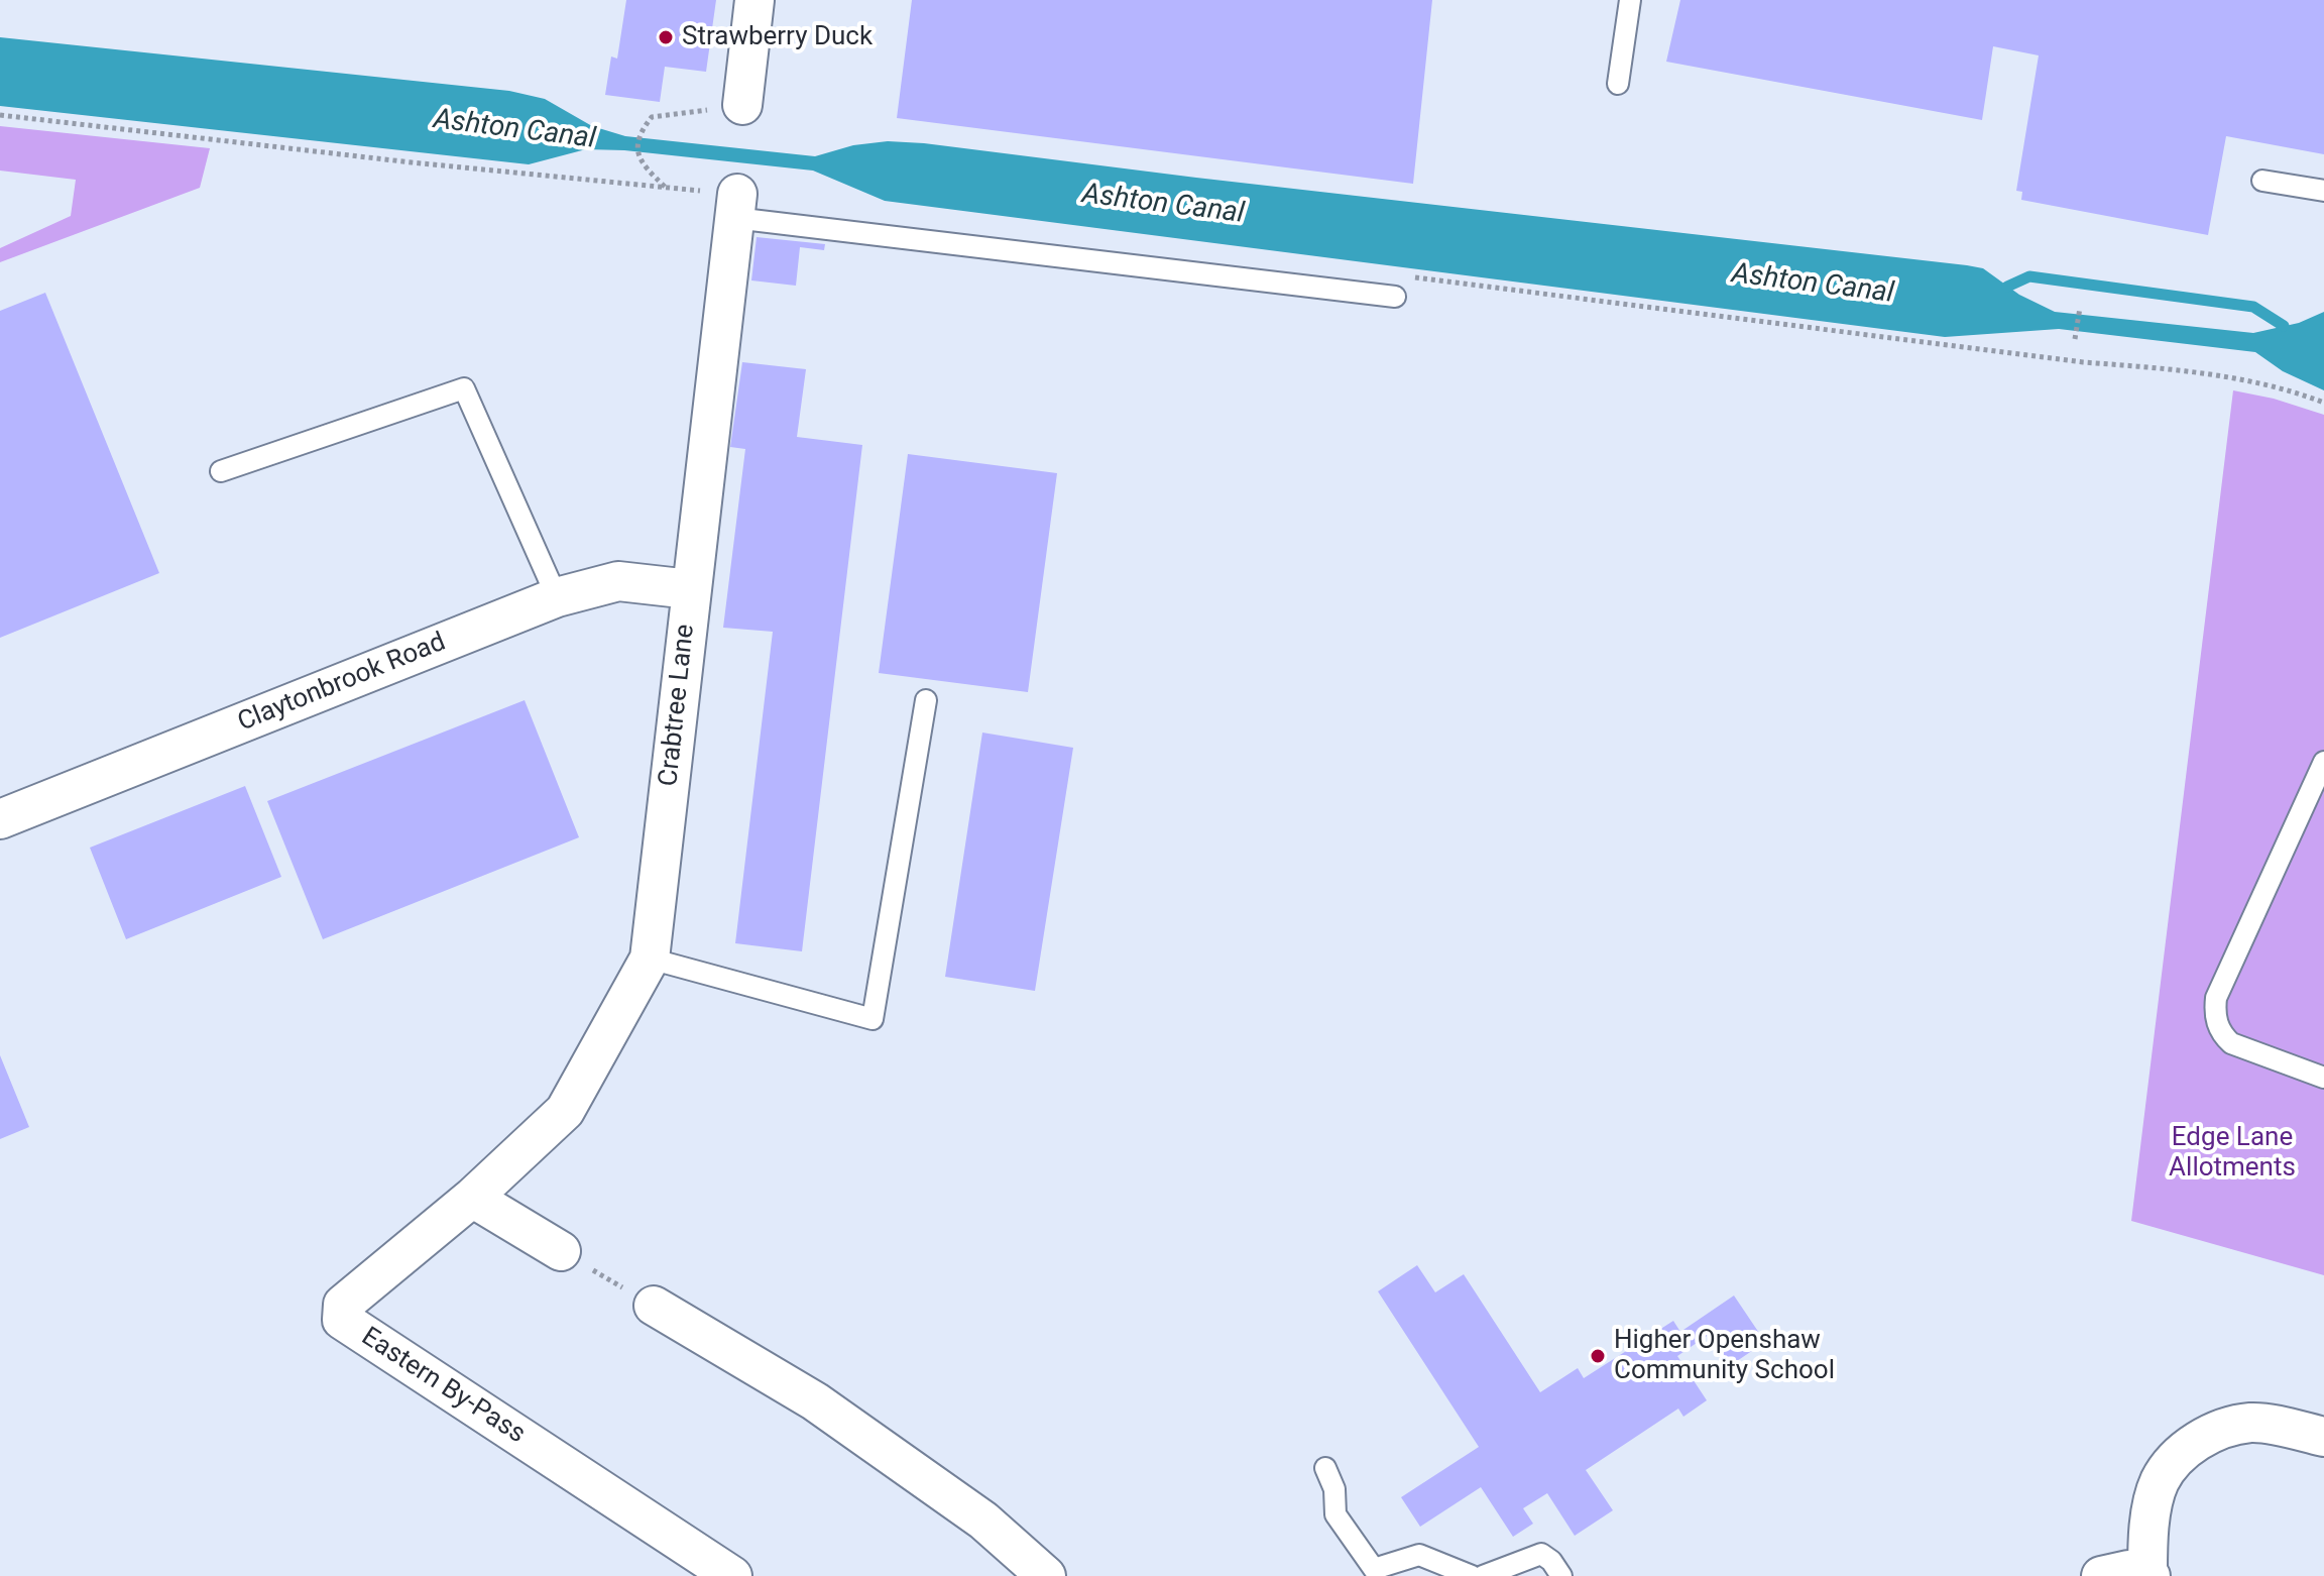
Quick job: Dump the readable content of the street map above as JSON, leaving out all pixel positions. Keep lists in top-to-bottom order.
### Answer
{
  "streets": {
    "street": ["Claytonbrook Road", "Crabtree Lane", "Eastern By-Pass"]
  },
  "crossings": [
    ["Claytonbrook Road", "Crabtree Lane"],
    ["Crabtree Lane", "Eastern By-Pass"]
  ],
  "water": ["Ashton Canal"],
  "parks": ["Edge Lane Allotments"],
  "places": ["Strawberry Duck", "Higher Openshaw Community School"]
}
